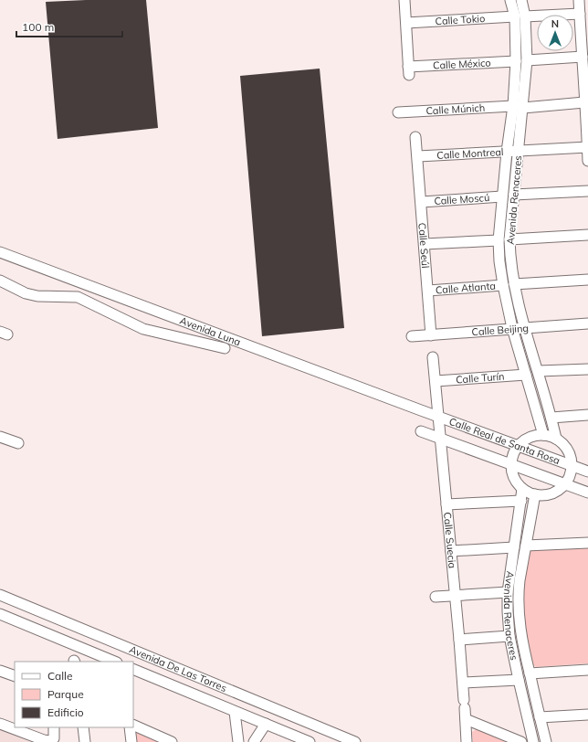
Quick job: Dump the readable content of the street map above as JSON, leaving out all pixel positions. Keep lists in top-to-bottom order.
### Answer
{
  "streets": {
    "street": [
      "Calle Tokio",
      "Calle México",
      "Calle Múnich",
      "Calle Montreal",
      "Calle Moscú",
      "Avenida Renaceres",
      "Calle Seúl",
      "Calle Atlanta",
      "Calle Beijing",
      "Avenida Luna",
      "Calle Turín",
      "Calle Real de Santa Rosa",
      "Calle Suecia",
      "Avenida De Las Torres"
    ]
  },
  "crossings": [
    ["Calle Tokio", "Calle México"],
    ["Calle Tokio", "Avenida Renaceres"],
    ["Calle México", "Avenida Renaceres"],
    ["Calle Múnich", "Avenida Renaceres"],
    ["Calle Montreal", "Avenida Renaceres"],
    ["Calle Montreal", "Calle Seúl"],
    ["Calle Moscú", "Avenida Renaceres"],
    ["Calle Moscú", "Calle Seúl"],
    ["Avenida Renaceres", "Calle Atlanta"],
    ["Avenida Renaceres", "Calle Beijing"],
    ["Avenida Renaceres", "Calle Turín"],
    ["Calle Seúl", "Calle Atlanta"],
    ["Calle Seúl", "Calle Beijing"],
    ["Avenida Luna", "Calle Real de Santa Rosa"],
    ["Calle Turín", "Calle Suecia"],
    ["Calle Real de Santa Rosa", "Calle Suecia"]
  ],
  "legend": ["Calle", "Parque", "Edificio"],
  "scale_bar": "100 m",
  "north": "top"
}
